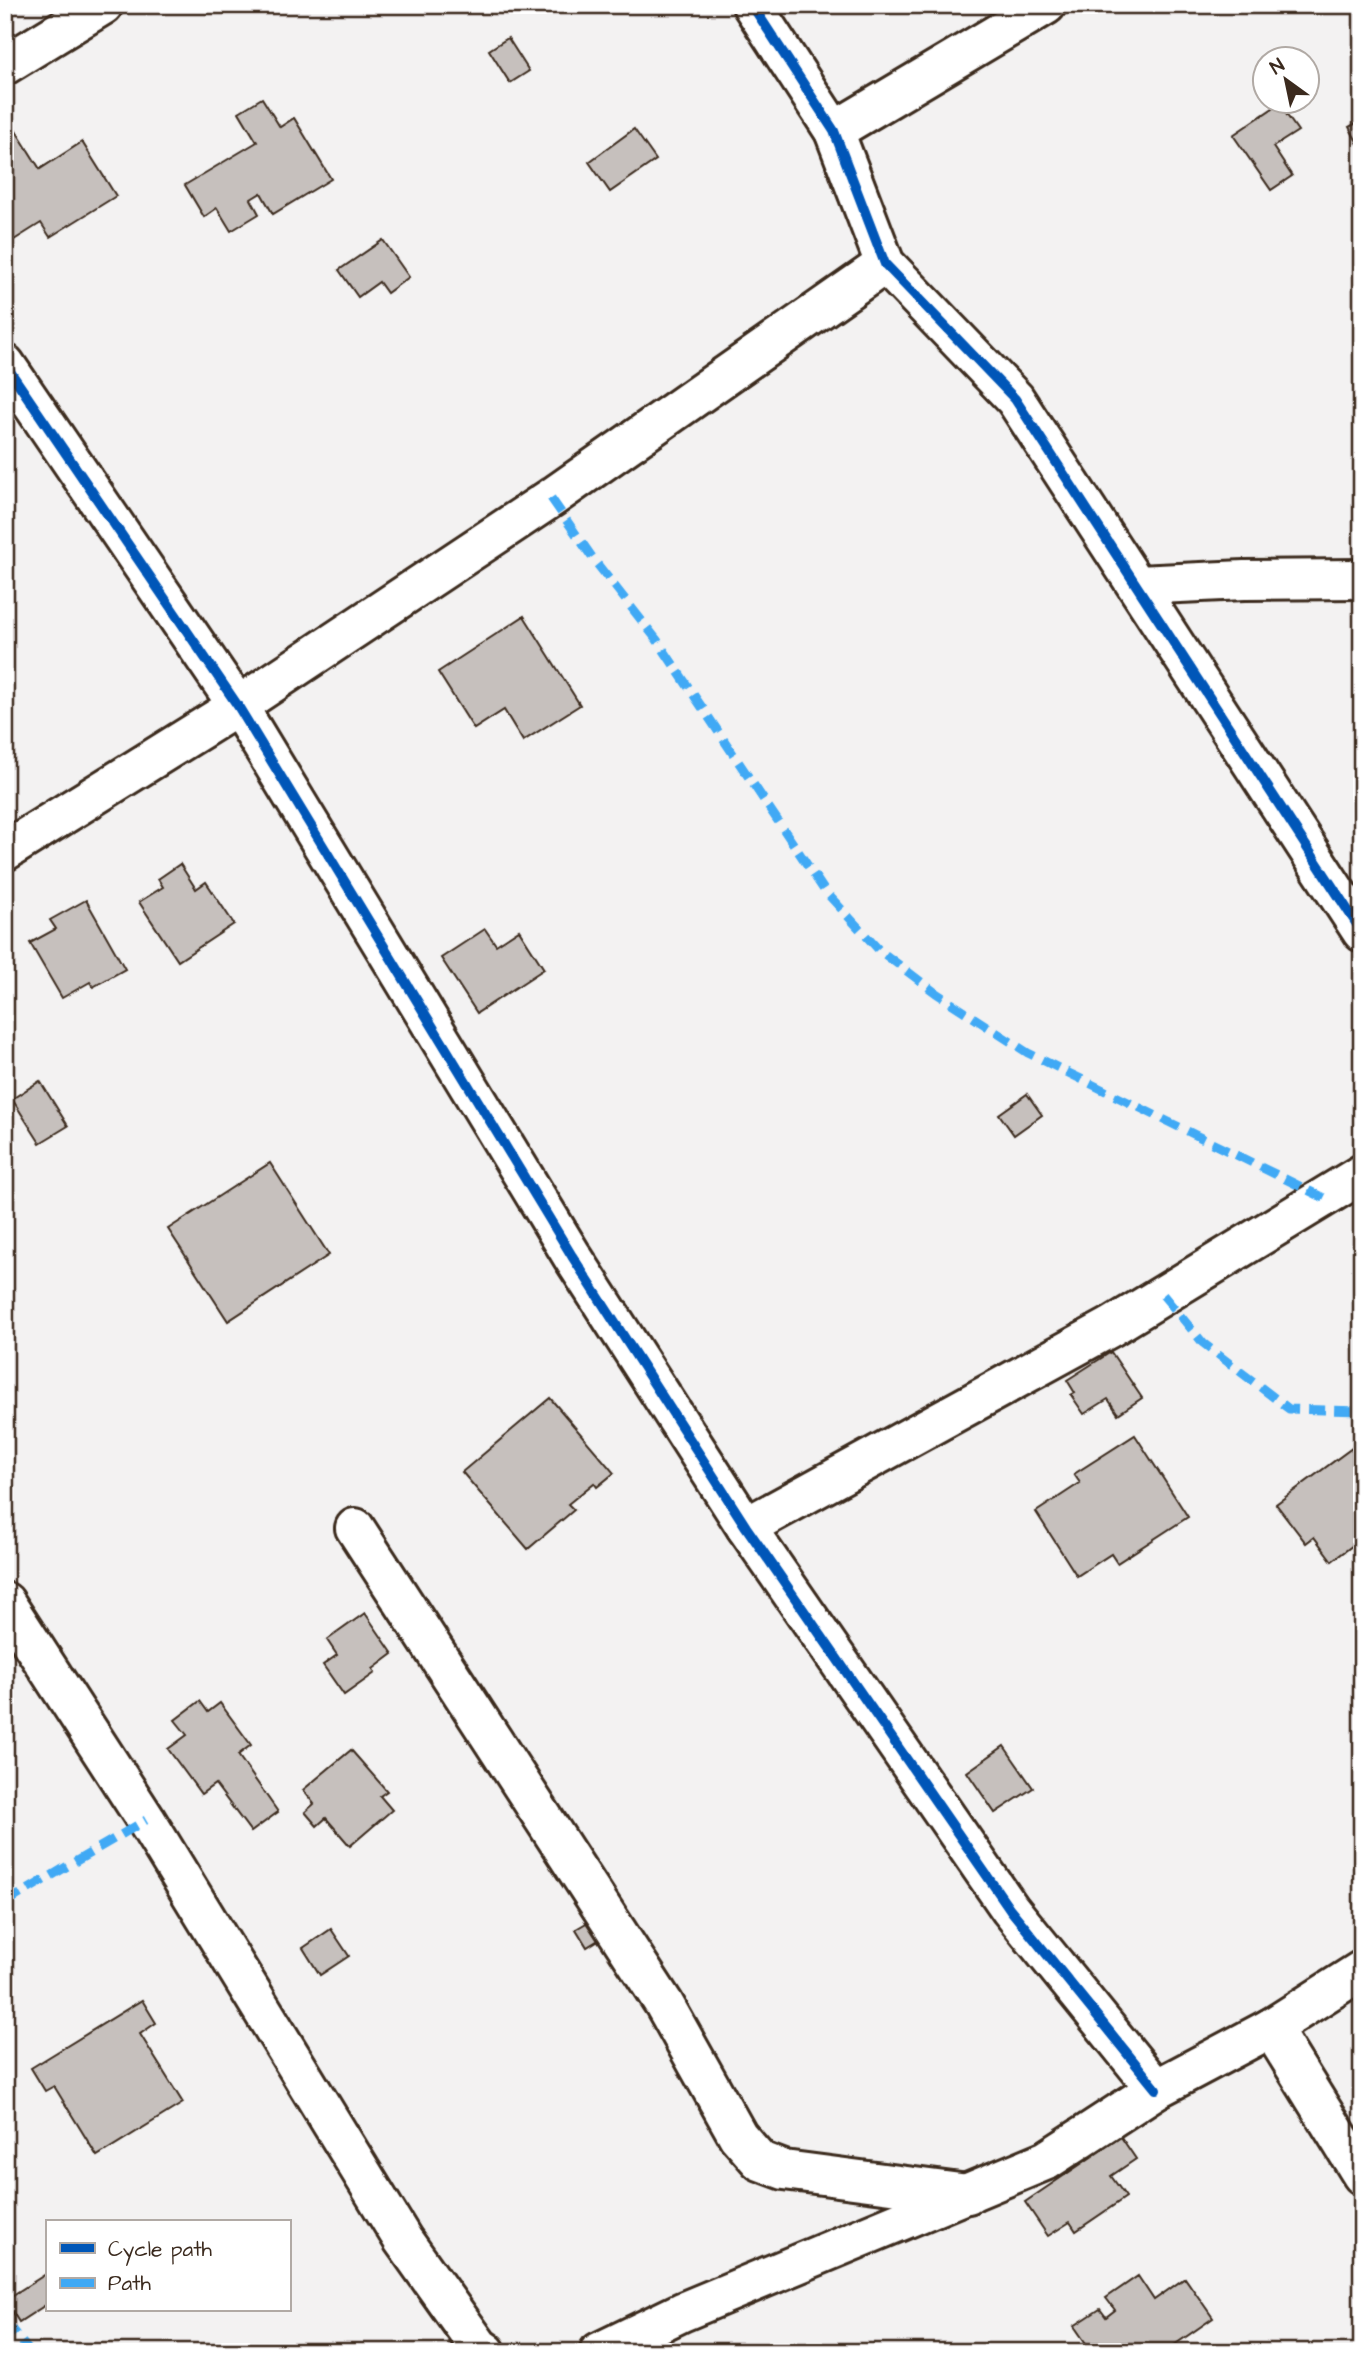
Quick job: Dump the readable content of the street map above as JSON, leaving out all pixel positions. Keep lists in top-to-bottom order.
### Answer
{
  "legend": ["Cycle path", "Path"],
  "north": "top left"
}
